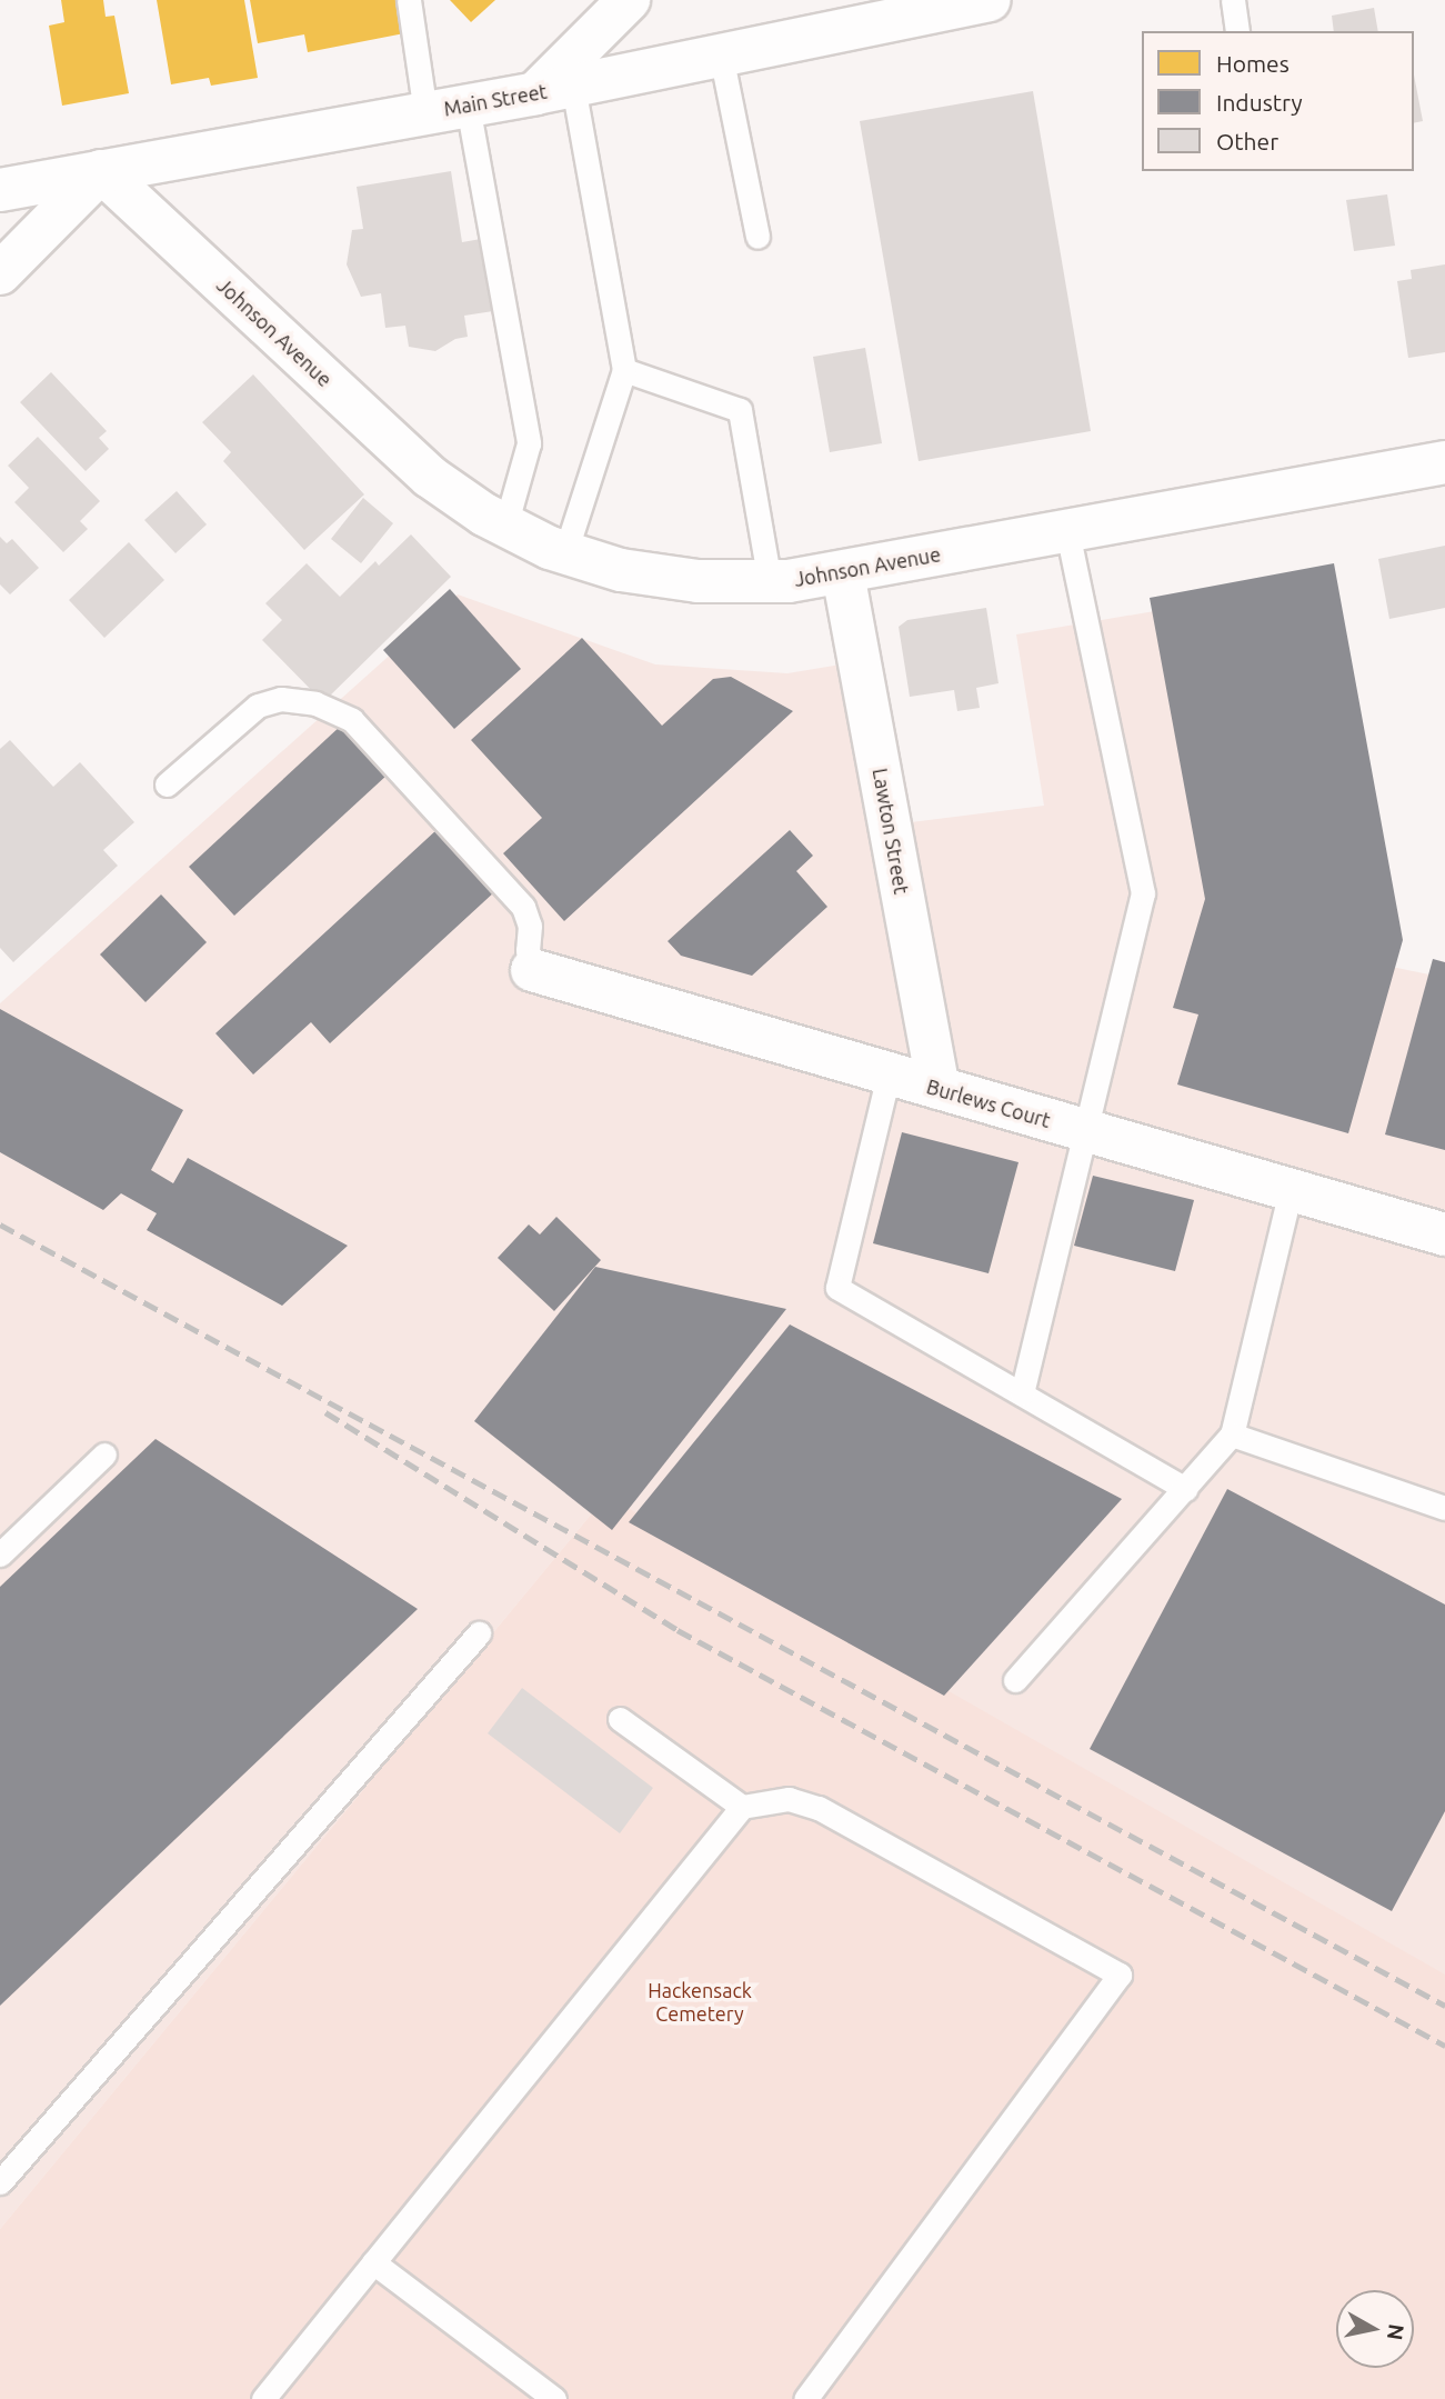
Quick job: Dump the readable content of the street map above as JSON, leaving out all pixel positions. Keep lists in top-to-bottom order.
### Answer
{
  "streets": {
    "street": [
      "Main Street",
      "Johnson Avenue",
      "Lawton Street",
      "Burlews Court"
    ]
  },
  "crossings": [
    ["Main Street", "Johnson Avenue"],
    ["Johnson Avenue", "Lawton Street"],
    ["Lawton Street", "Burlews Court"]
  ],
  "parks": ["Hackensack Cemetery"],
  "legend": ["Homes", "Industry", "Other"],
  "north": "right"
}
